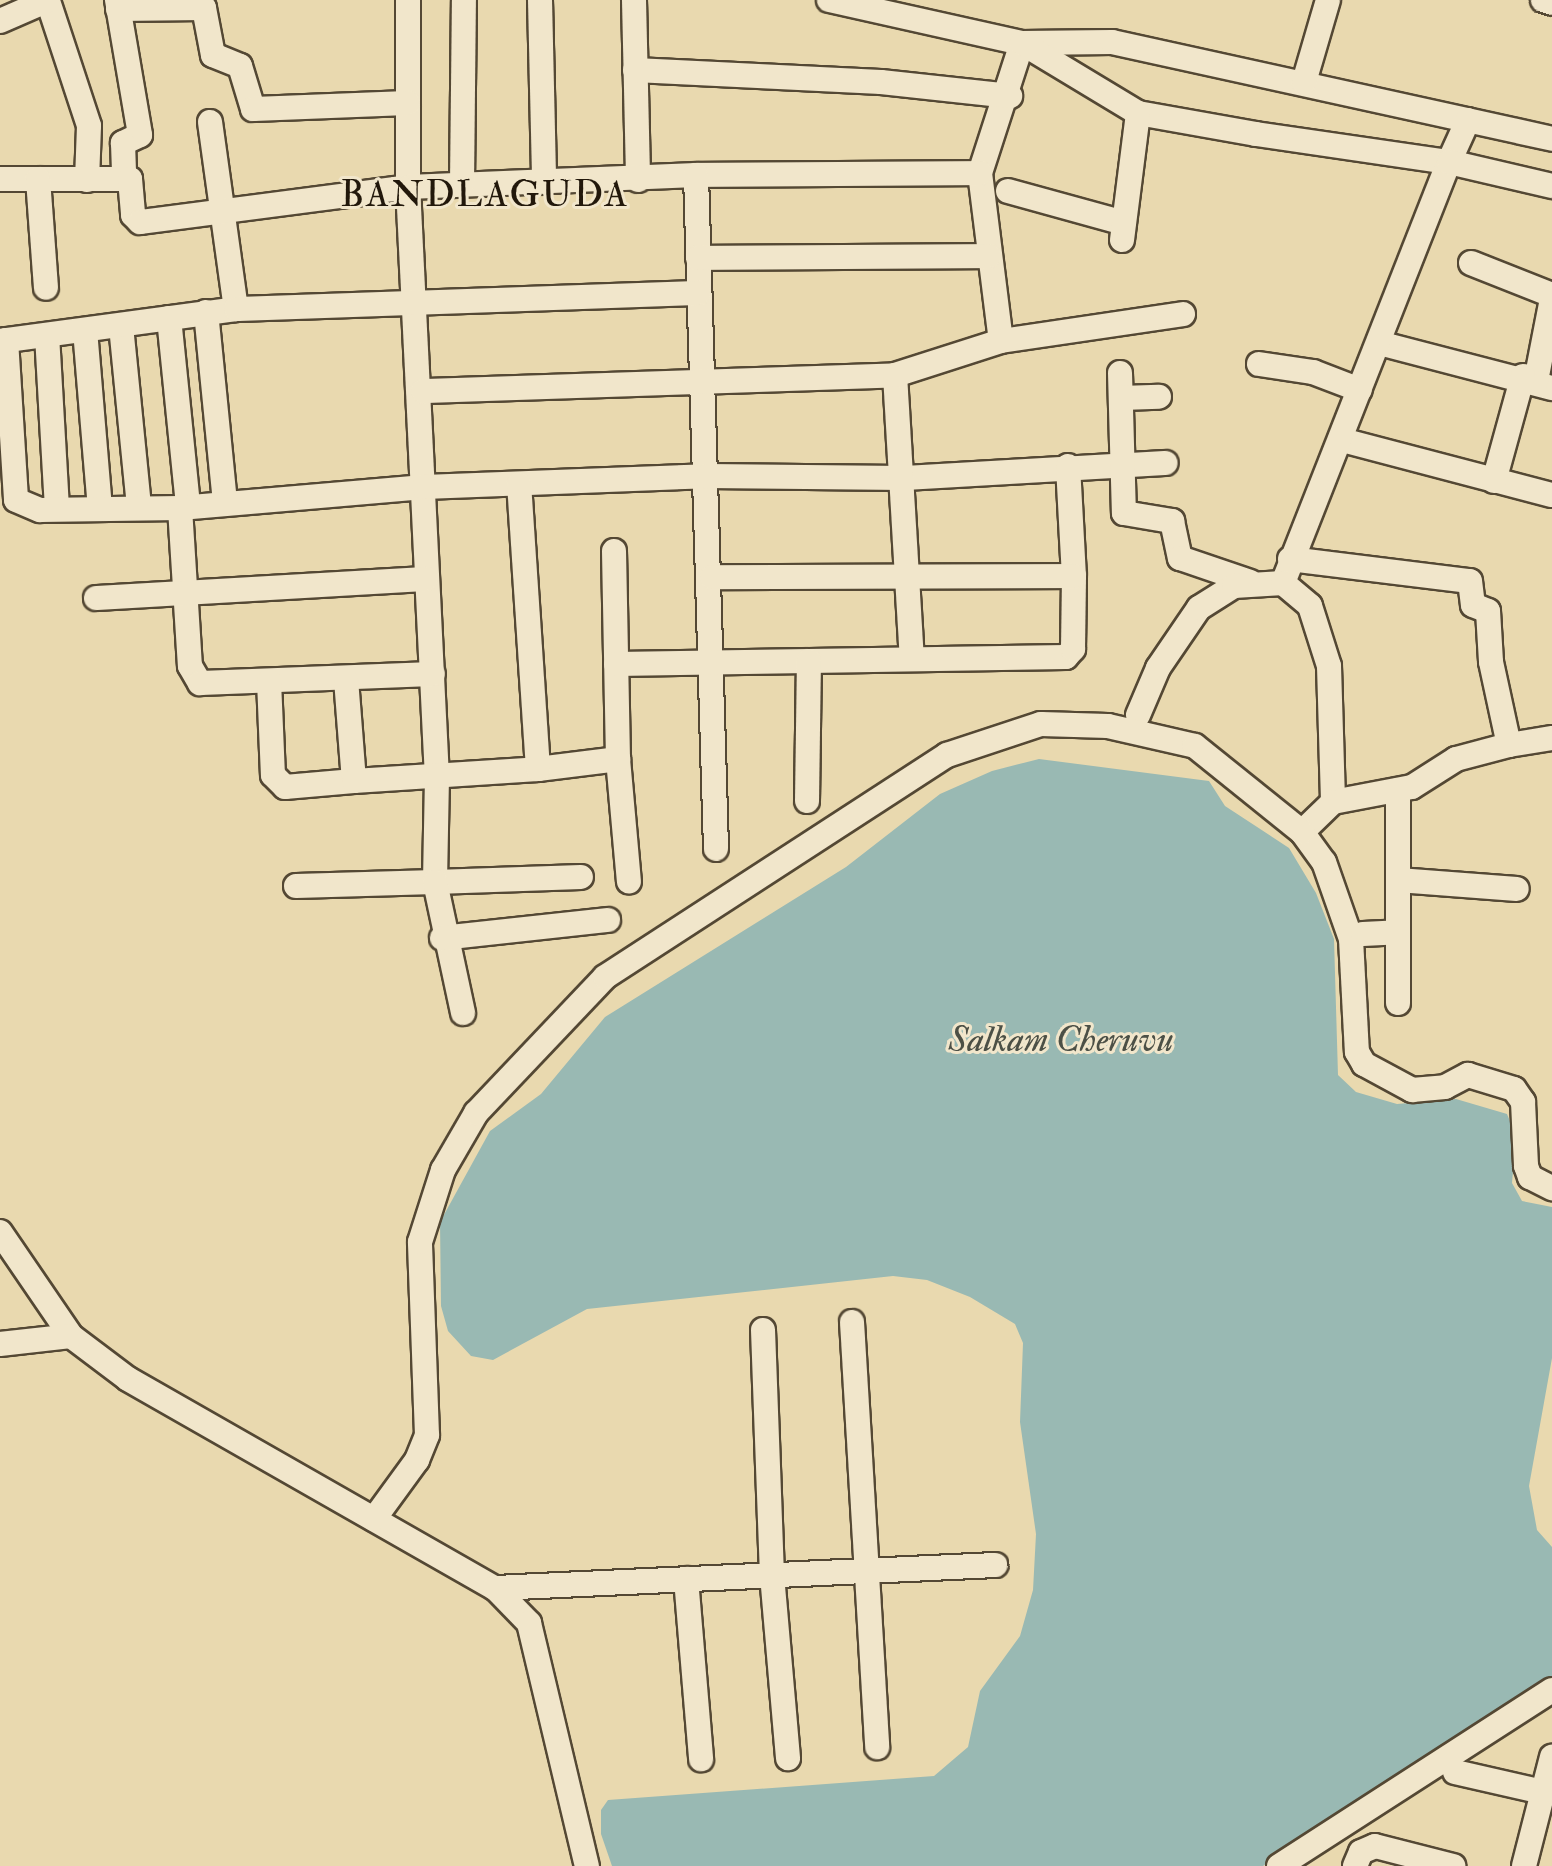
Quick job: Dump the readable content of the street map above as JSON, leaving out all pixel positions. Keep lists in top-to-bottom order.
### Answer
{
  "districts": ["BANDLAGUDA"],
  "water": ["Salkam Cheruvu"]
}
